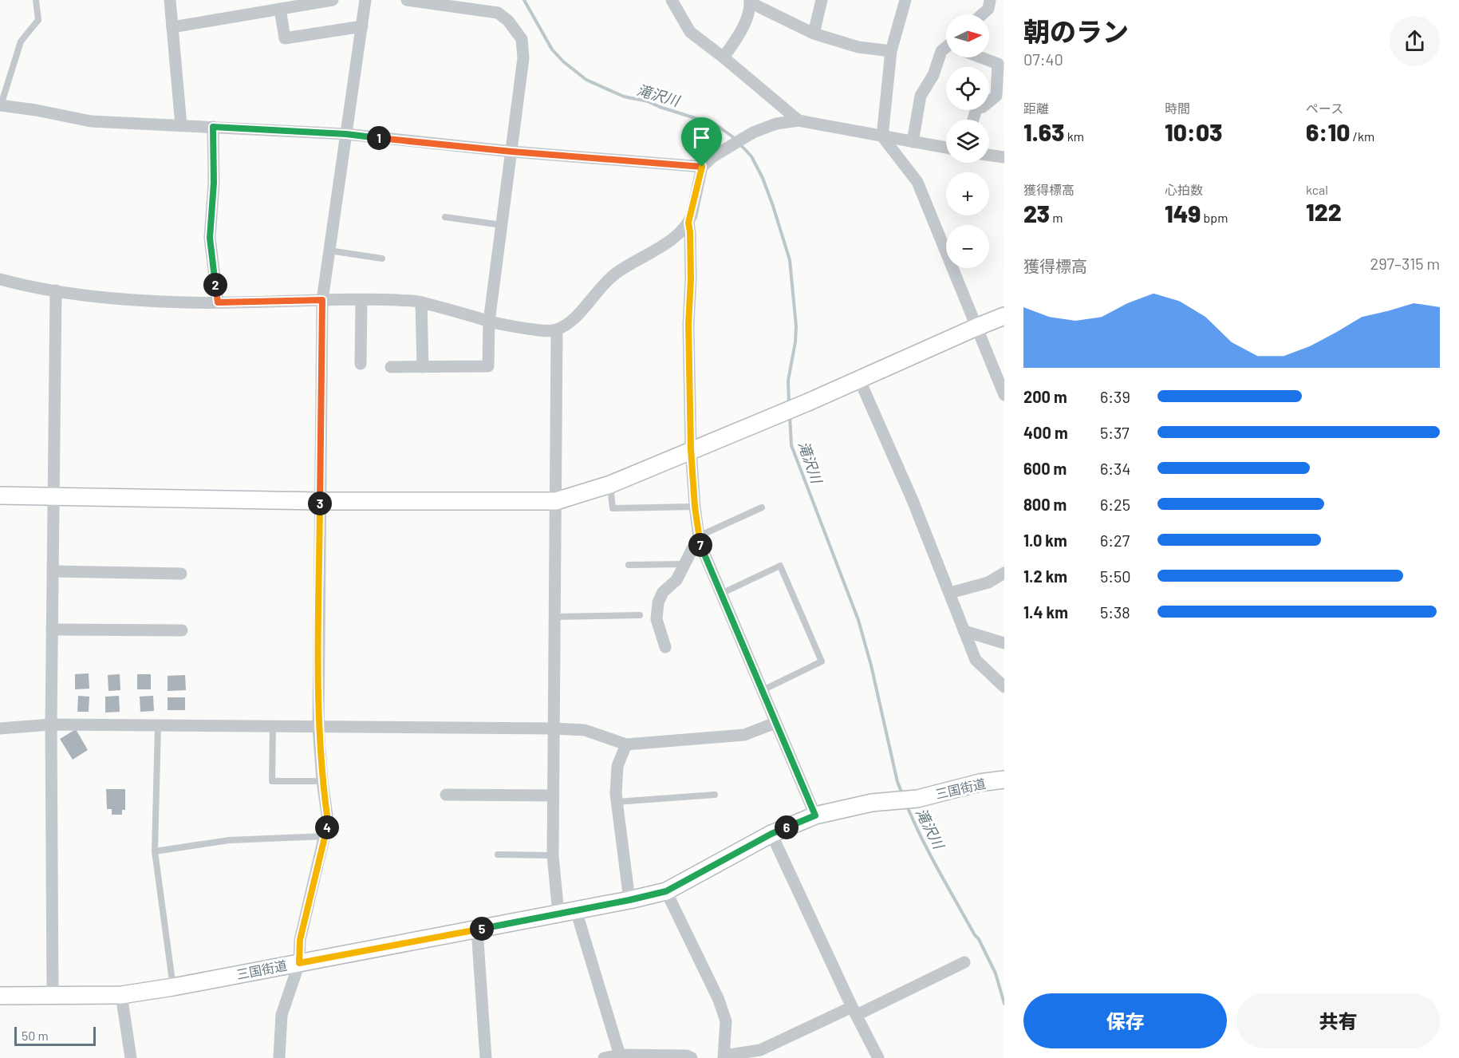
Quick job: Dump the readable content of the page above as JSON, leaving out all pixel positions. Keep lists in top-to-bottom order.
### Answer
{
  "streets": {
    "street": ["三国街道"]
  },
  "water": ["滝沢川"],
  "scale_bar": "50 m",
  "north": "right",
  "page": {
    "heading": ["朝のラン", "07:40"],
    "map_buttons": ["+", "−"],
    "stats": [
      ["距離", "1.63 km"],
      ["時間", "10:03"],
      ["ペース", "6:10 /km"],
      ["獲得標高", "23 m"],
      ["心拍数", "149 bpm"],
      ["kcal", "122"]
    ],
    "pins": [
      "1",
      "2",
      "3",
      "7",
      "4",
      "6",
      "5"
    ],
    "chart": ["獲得標高", "297–315 m"],
    "list": [
      {
        "name": "200 m",
        "note": "6:39"
      },
      {
        "name": "400 m",
        "note": "5:37"
      },
      {
        "name": "600 m",
        "note": "6:34"
      },
      {
        "name": "800 m",
        "note": "6:25"
      },
      {
        "name": "1.0 km",
        "note": "6:27"
      },
      {
        "name": "1.2 km",
        "note": "5:50"
      },
      {
        "name": "1.4 km",
        "note": "5:38"
      }
    ],
    "buttons": ["保存", "共有"],
    "scale": "50 m"
  }
}
